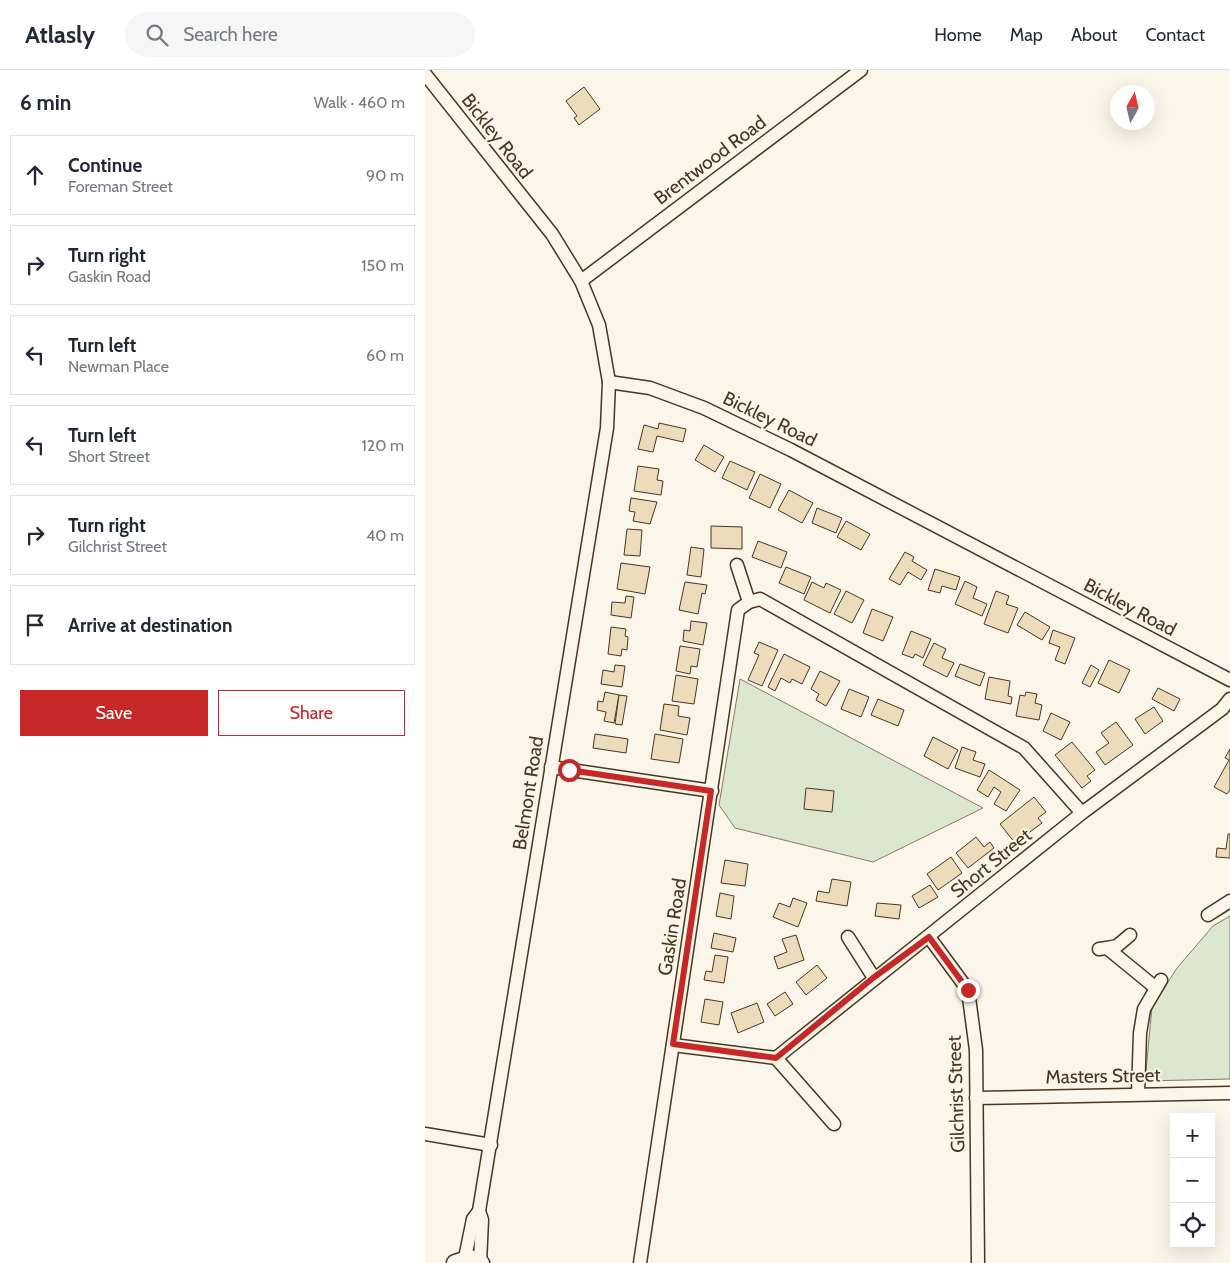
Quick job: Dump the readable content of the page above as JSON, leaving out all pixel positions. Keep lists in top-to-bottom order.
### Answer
{
  "streets": {
    "street": [
      "Bickley Road",
      "Brentwood Road",
      "Belmont Road",
      "Short Street",
      "Gaskin Road",
      "Masters Street",
      "Gilchrist Street"
    ]
  },
  "crossings": [
    ["Bickley Road", "Brentwood Road"],
    ["Bickley Road", "Belmont Road"],
    ["Short Street", "Gilchrist Street"],
    ["Masters Street", "Gilchrist Street"]
  ],
  "north": "top",
  "page": {
    "header": "Atlasly",
    "search": "Search here",
    "nav": [
      "Home",
      "Map",
      "About",
      "Contact"
    ],
    "heading": ["6 min", "Walk · 460 m"],
    "list": [
      ["Continue", "Foreman Street", "90 m"],
      ["Turn right", "Gaskin Road", "150 m"],
      ["Turn left", "Newman Place", "60 m"],
      ["Turn left", "Short Street", "120 m"],
      ["Turn right", "Gilchrist Street", "40 m"],
      "Arrive at destination"
    ],
    "buttons": ["Save", "Share"],
    "map_buttons": ["+", "−"]
  }
}
